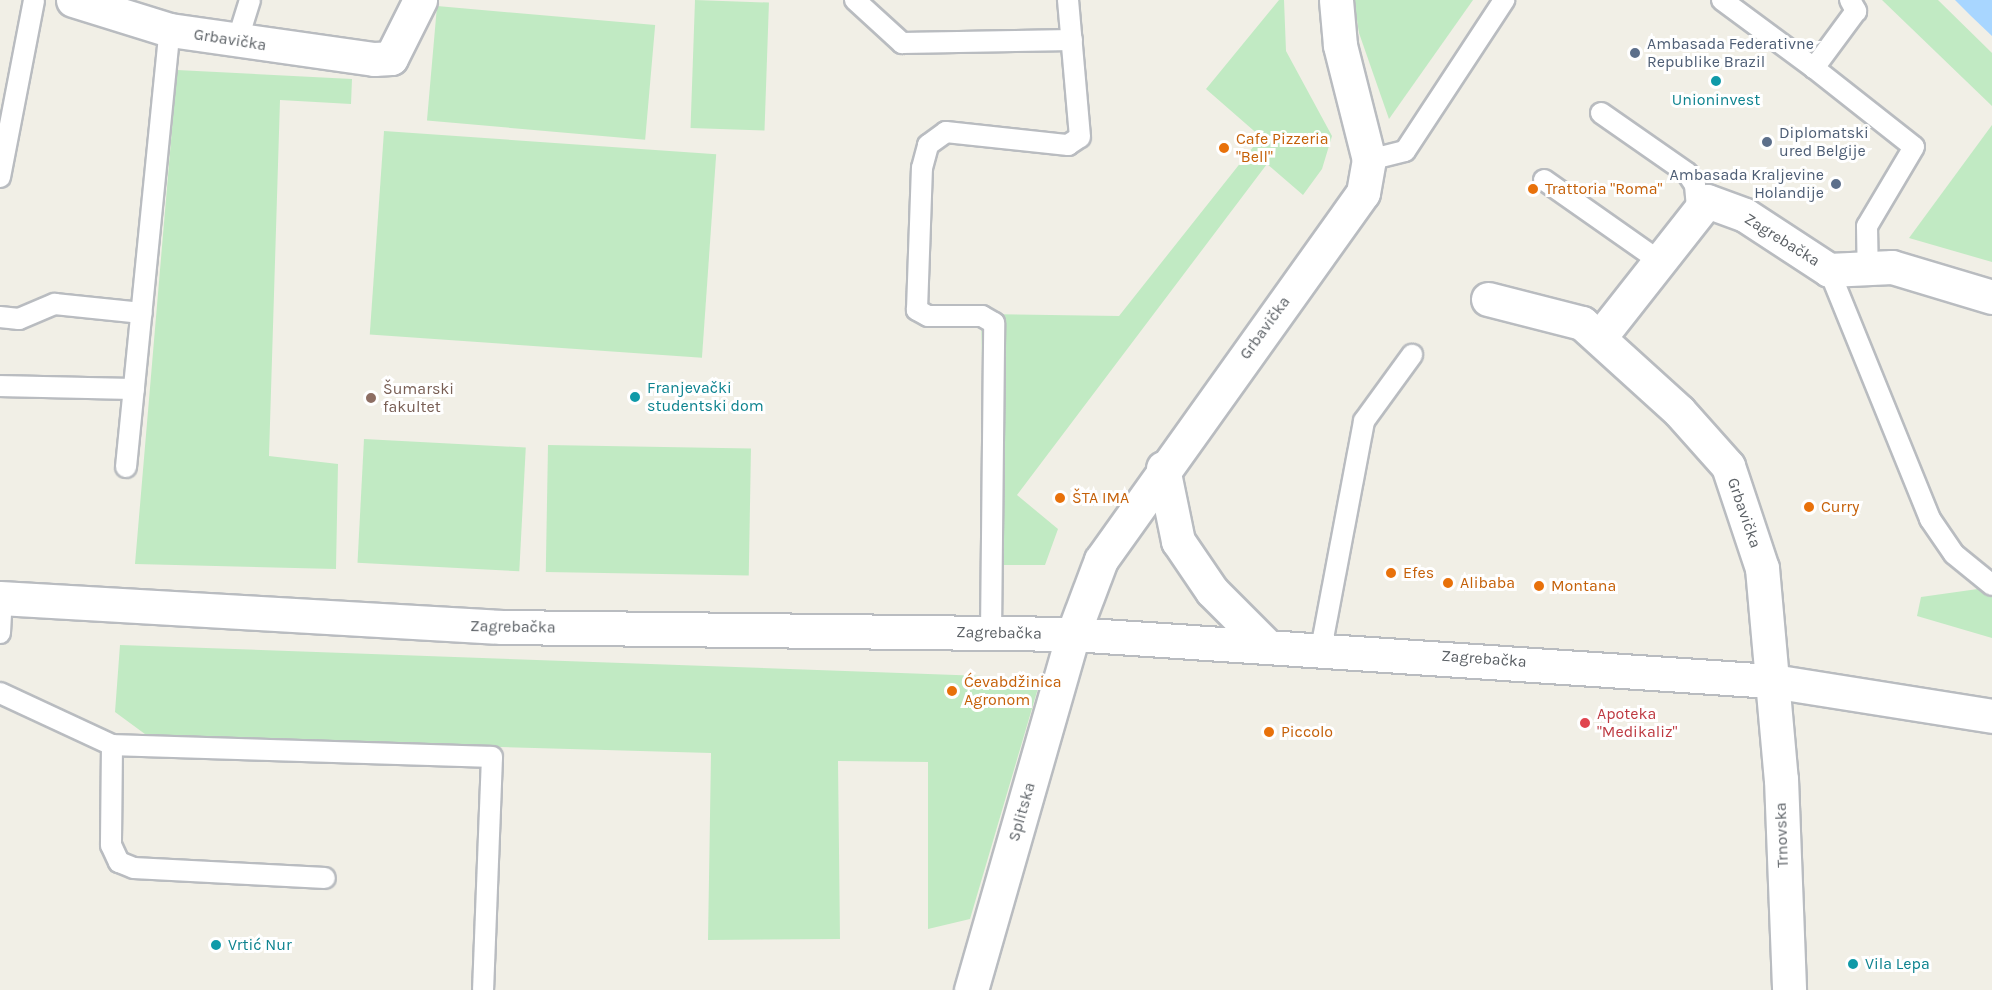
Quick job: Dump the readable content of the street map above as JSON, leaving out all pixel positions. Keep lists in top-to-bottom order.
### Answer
{
  "streets": {
    "street": [
      "Grbavička",
      "Zagrebačka",
      "Splitska",
      "Trnovska"
    ]
  },
  "crossings": [
    ["Grbavička", "Zagrebačka"],
    ["Grbavička", "Splitska"],
    ["Grbavička", "Trnovska"],
    ["Zagrebačka", "Splitska"],
    ["Zagrebačka", "Trnovska"]
  ],
  "places": [
    "Ambasada Federativne Republike Brazil",
    "Unioninvest",
    "Diplomatski ured Belgije",
    "Cafe Pizzeria \"Bell\"",
    "Ambasada Kraljevine Holandije",
    "Trattoria \"Roma\"",
    "Franjevački studentski dom",
    "Šumarski fakultet",
    "ŠTA IMA",
    "Curry",
    "Efes",
    "Alibaba",
    "Montana",
    "Ćevabdžinica Agronom",
    "Apoteka \"Medikaliz\"",
    "Piccolo",
    "Vrtić Nur",
    "Vila Lepa"
  ]
}
